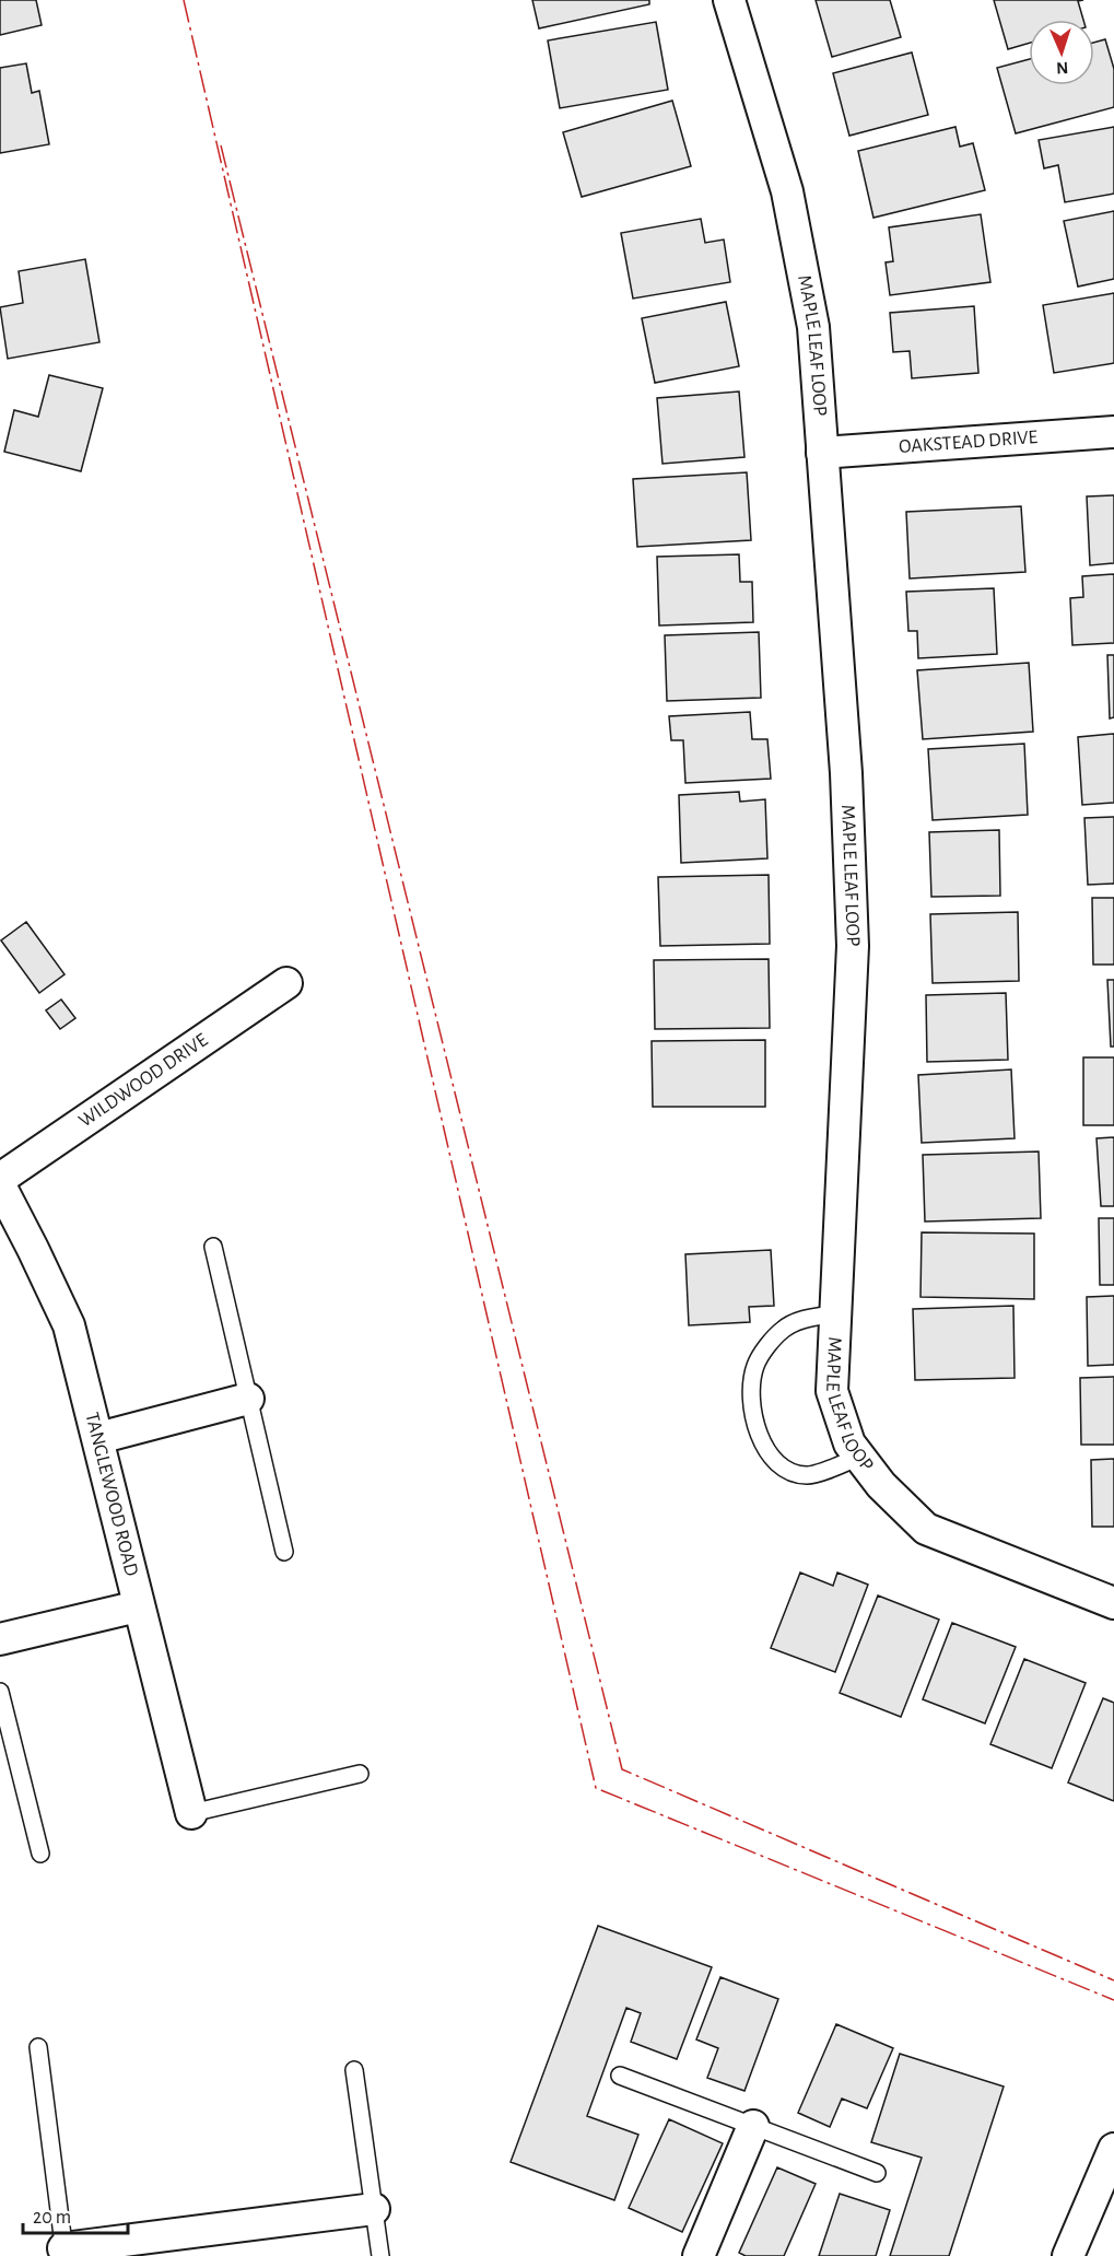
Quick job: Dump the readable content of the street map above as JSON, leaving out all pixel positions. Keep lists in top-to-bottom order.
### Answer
{
  "streets": {
    "street": [
      "MAPLE LEAF LOOP",
      "OAKSTEAD DRIVE",
      "WILDWOOD DRIVE",
      "TANGLEWOOD ROAD"
    ]
  },
  "crossings": [
    ["MAPLE LEAF LOOP", "OAKSTEAD DRIVE"]
  ],
  "scale_bar": "20 m",
  "north": "bottom"
}
